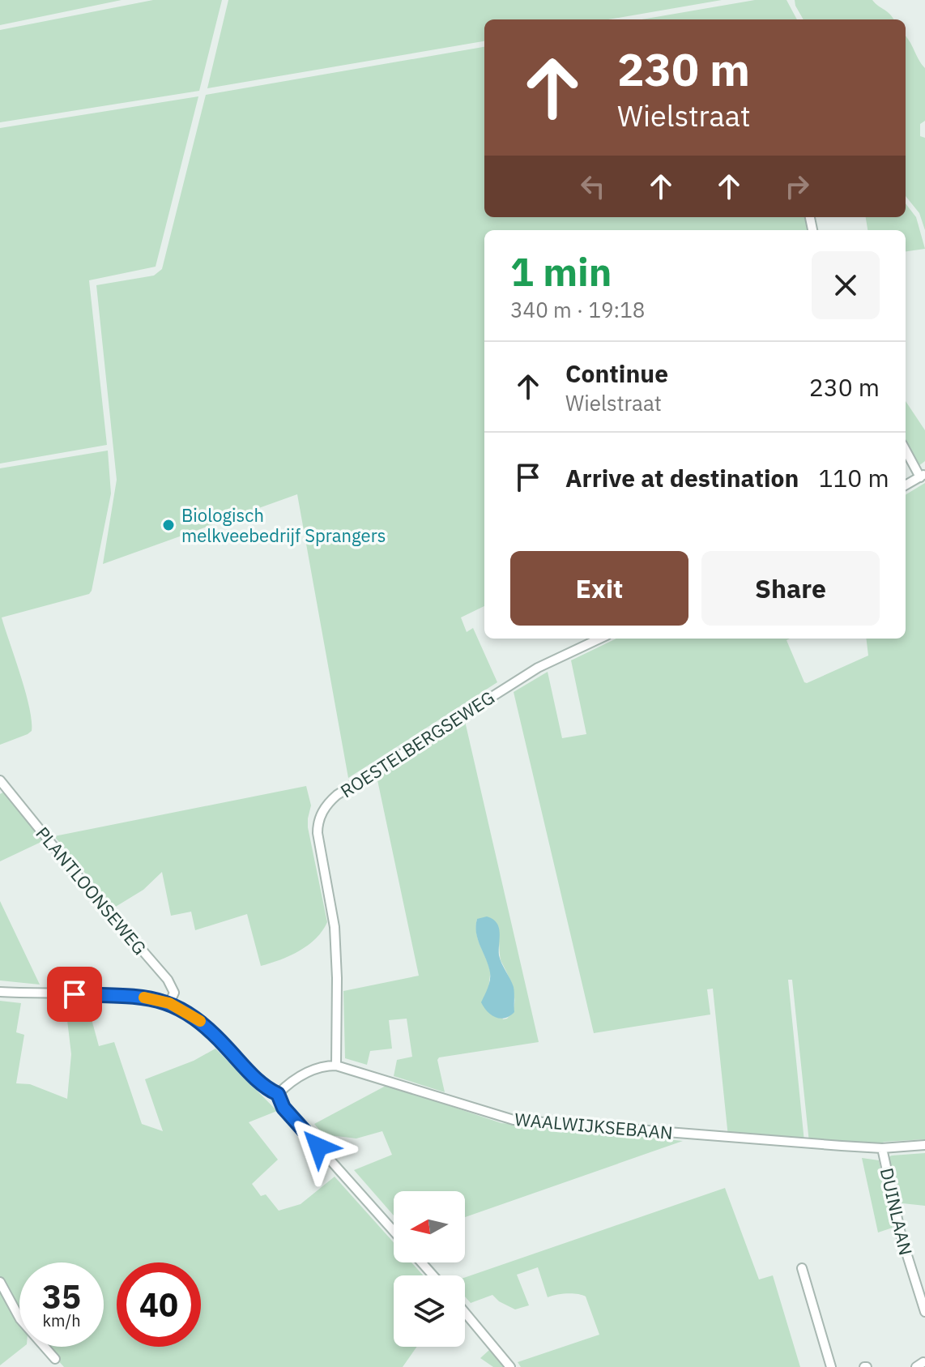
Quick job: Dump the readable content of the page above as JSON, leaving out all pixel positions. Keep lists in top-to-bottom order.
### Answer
{
  "streets": {
    "street": [
      "ROESTELBERGSEWEG",
      "PLANTLOONSEWEG",
      "WAALWIJKSEBAAN",
      "DUINLAAN"
    ]
  },
  "crossings": [
    ["ROESTELBERGSEWEG", "WAALWIJKSEBAAN"],
    ["WAALWIJKSEBAAN", "DUINLAAN"]
  ],
  "places": ["Biologisch melkveebedrijf Sprangers"],
  "north": "left",
  "page": {
    "turn": ["230 m", "Wielstraat"],
    "heading": ["1 min", "340 m · 19:18"],
    "list": [
      {
        "name": "Continue",
        "note": "Wielstraat",
        "value": "230 m"
      },
      {
        "name": "Arrive at destination",
        "value": "110 m"
      }
    ],
    "buttons": ["Exit", "Share"],
    "speed": "35 km/h",
    "limit": "40"
  }
}
